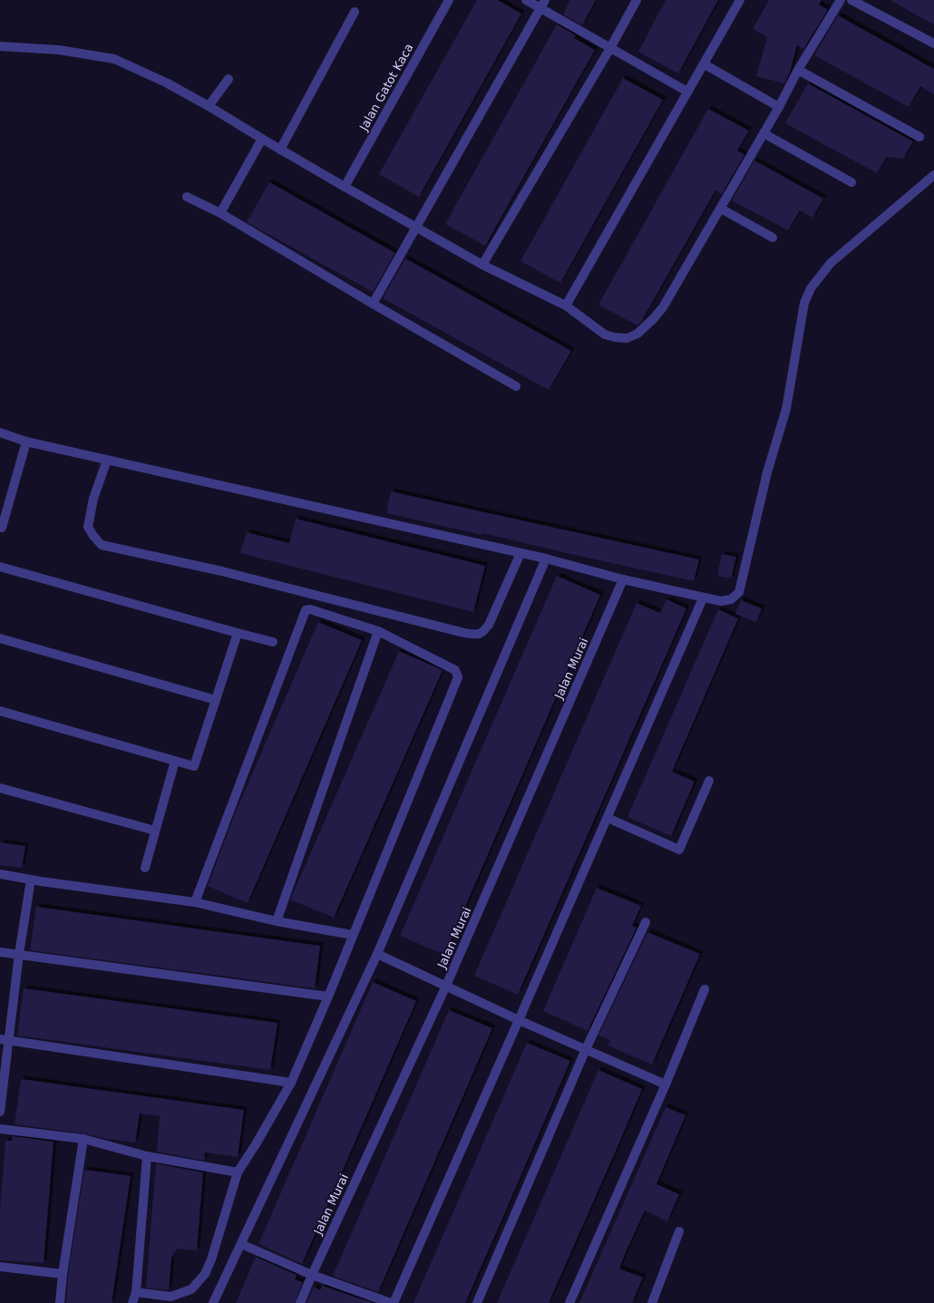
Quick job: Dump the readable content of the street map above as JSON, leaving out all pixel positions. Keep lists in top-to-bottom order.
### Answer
{
  "streets": {
    "street": ["Jalan Gatot Kaca", "Jalan Murai"]
  }
}
